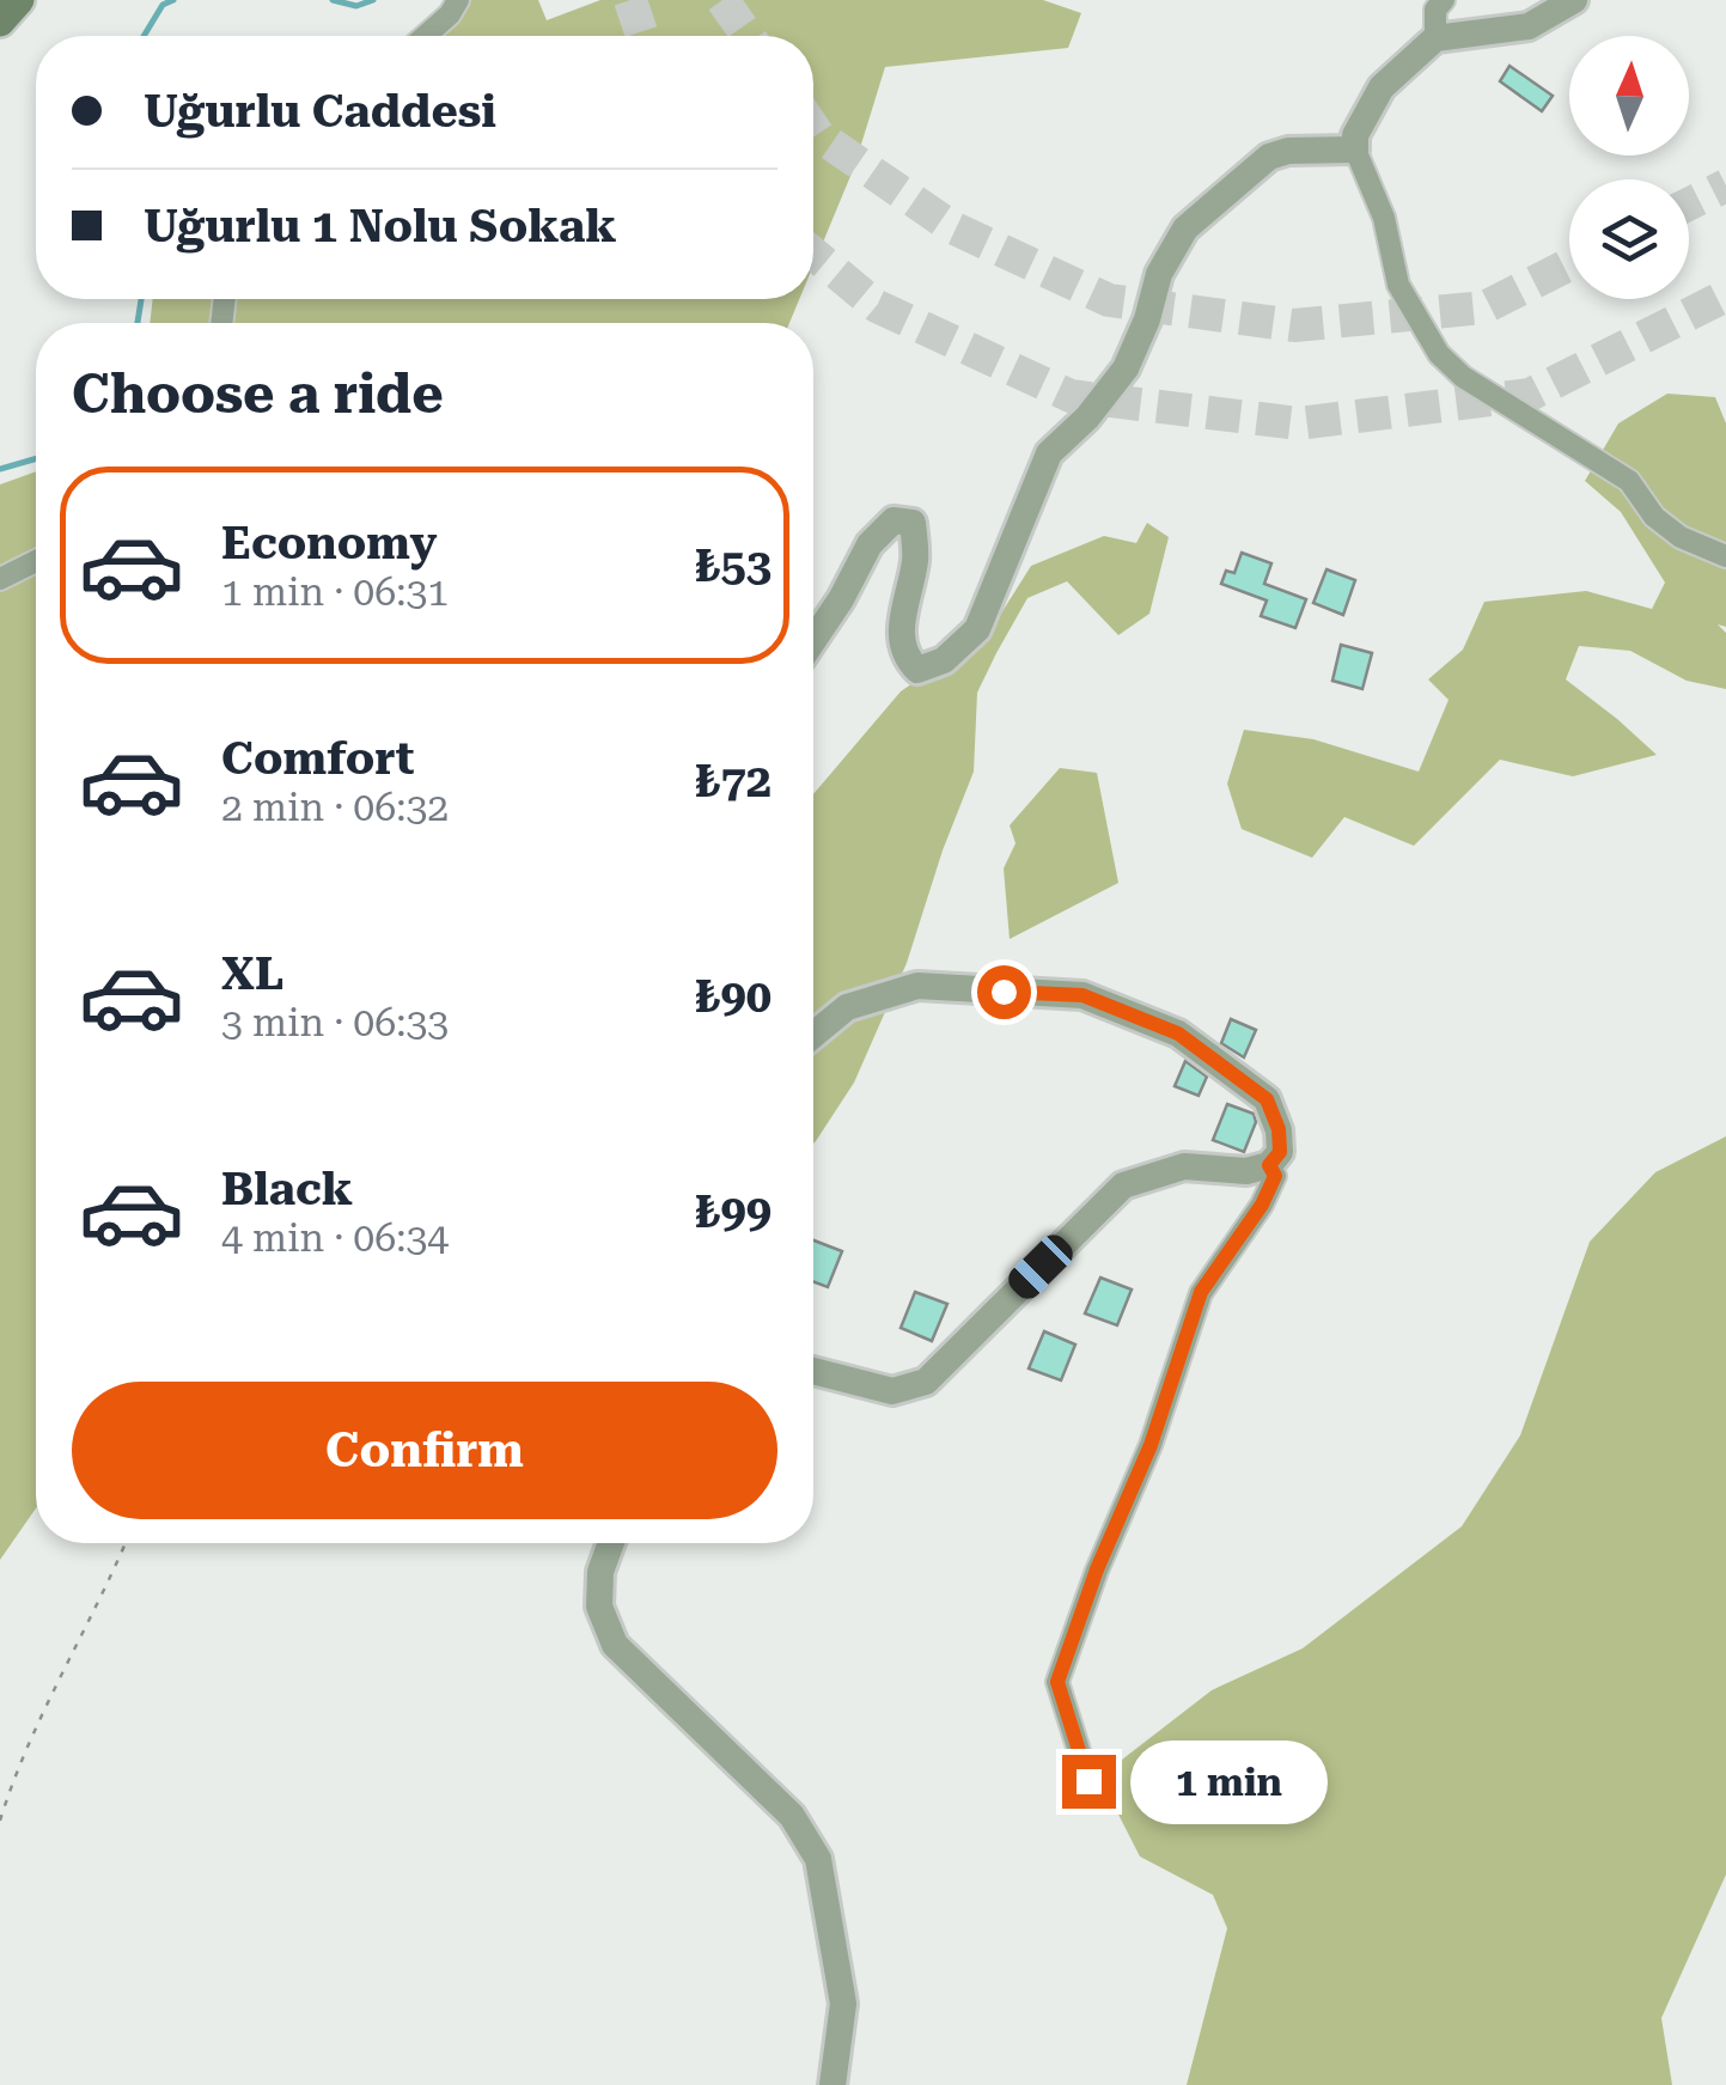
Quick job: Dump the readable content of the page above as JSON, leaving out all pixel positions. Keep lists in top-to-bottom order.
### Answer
{
  "north": "top",
  "page": {
    "banner": ["Uğurlu Caddesi", "Uğurlu 1 Nolu Sokak"],
    "heading": "Choose a ride",
    "list": [
      {
        "name": "Economy",
        "note": "1 min · 06:31",
        "value": "₺53"
      },
      {
        "name": "Comfort",
        "note": "2 min · 06:32",
        "value": "₺72"
      },
      {
        "name": "XL",
        "note": "3 min · 06:33",
        "value": "₺90"
      },
      {
        "name": "Black",
        "note": "4 min · 06:34",
        "value": "₺99"
      }
    ],
    "buttons": "Confirm",
    "bubble": "1 min"
  }
}
